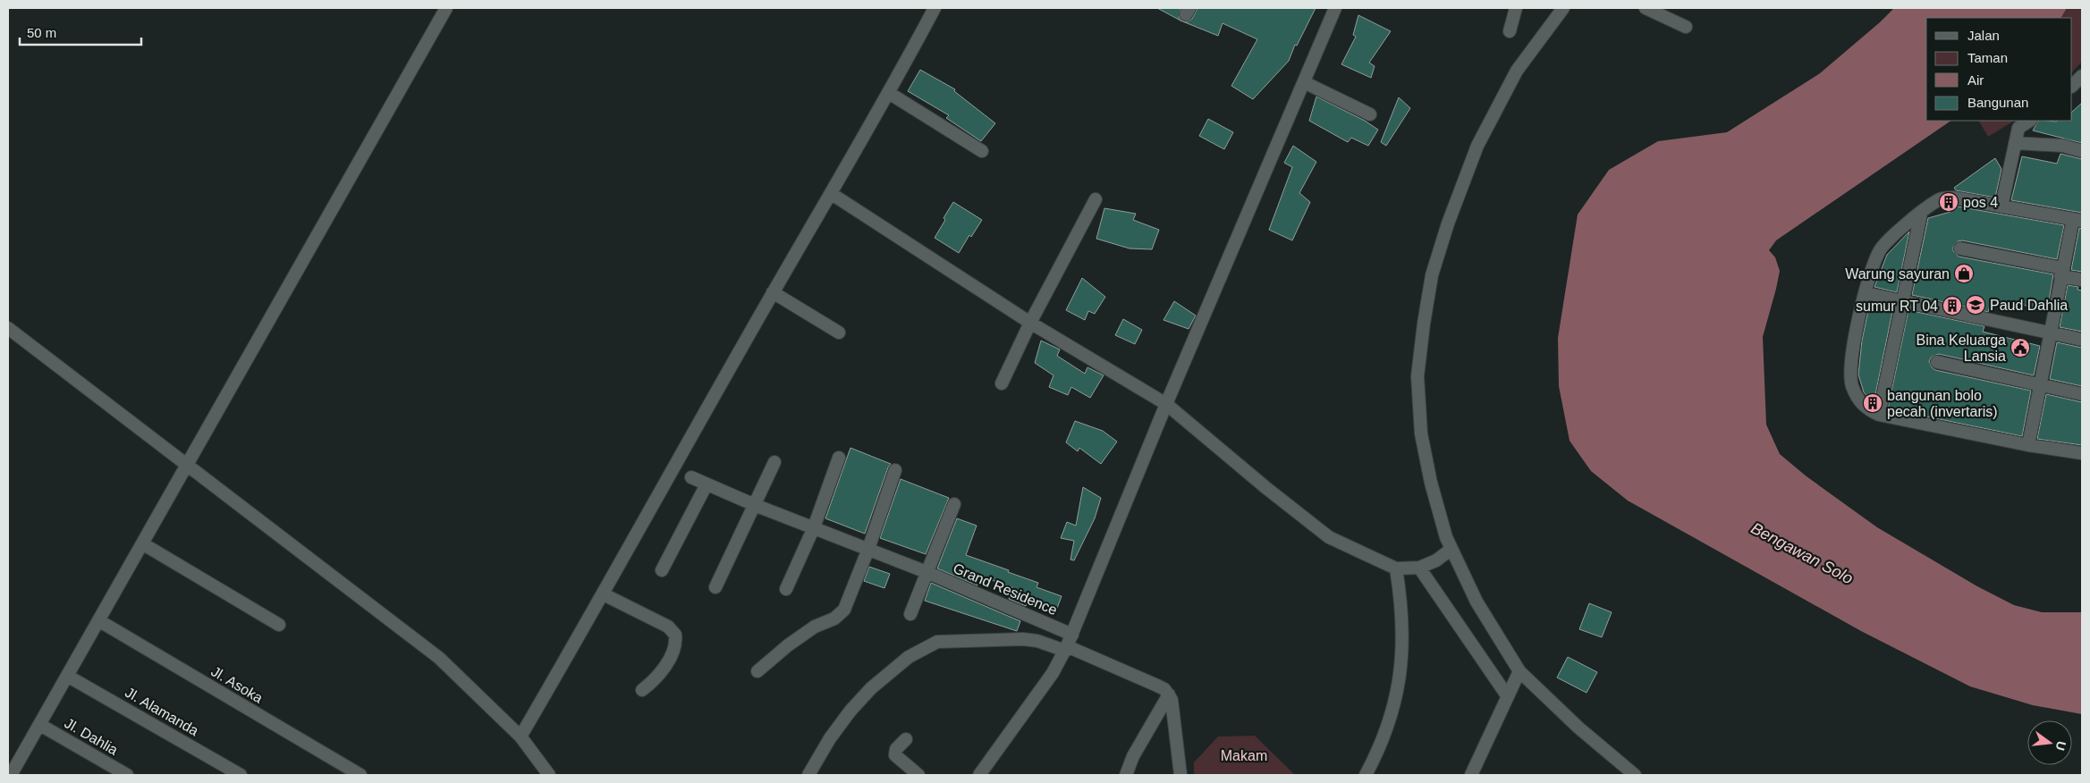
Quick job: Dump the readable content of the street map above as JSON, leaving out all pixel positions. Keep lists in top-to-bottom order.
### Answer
{
  "streets": {
    "street": [
      "Grand Residence",
      "Jl. Asoka",
      "Jl. Alamanda",
      "Jl. Dahlia"
    ]
  },
  "water": ["Bengawan Solo"],
  "parks": ["Makam"],
  "places": {
    "building": ["pos 4", "sumur RT 04", "bangunan bolo pecah (invertaris)"],
    "shop": ["Warung sayuran"],
    "school or university": ["Paud Dahlia"],
    "public building": ["Bina Keluarga Lansia"]
  },
  "legend": [
    "Jalan",
    "Taman",
    "Air",
    "Bangunan"
  ],
  "scale_bar": "50 m",
  "north": "right"
}
